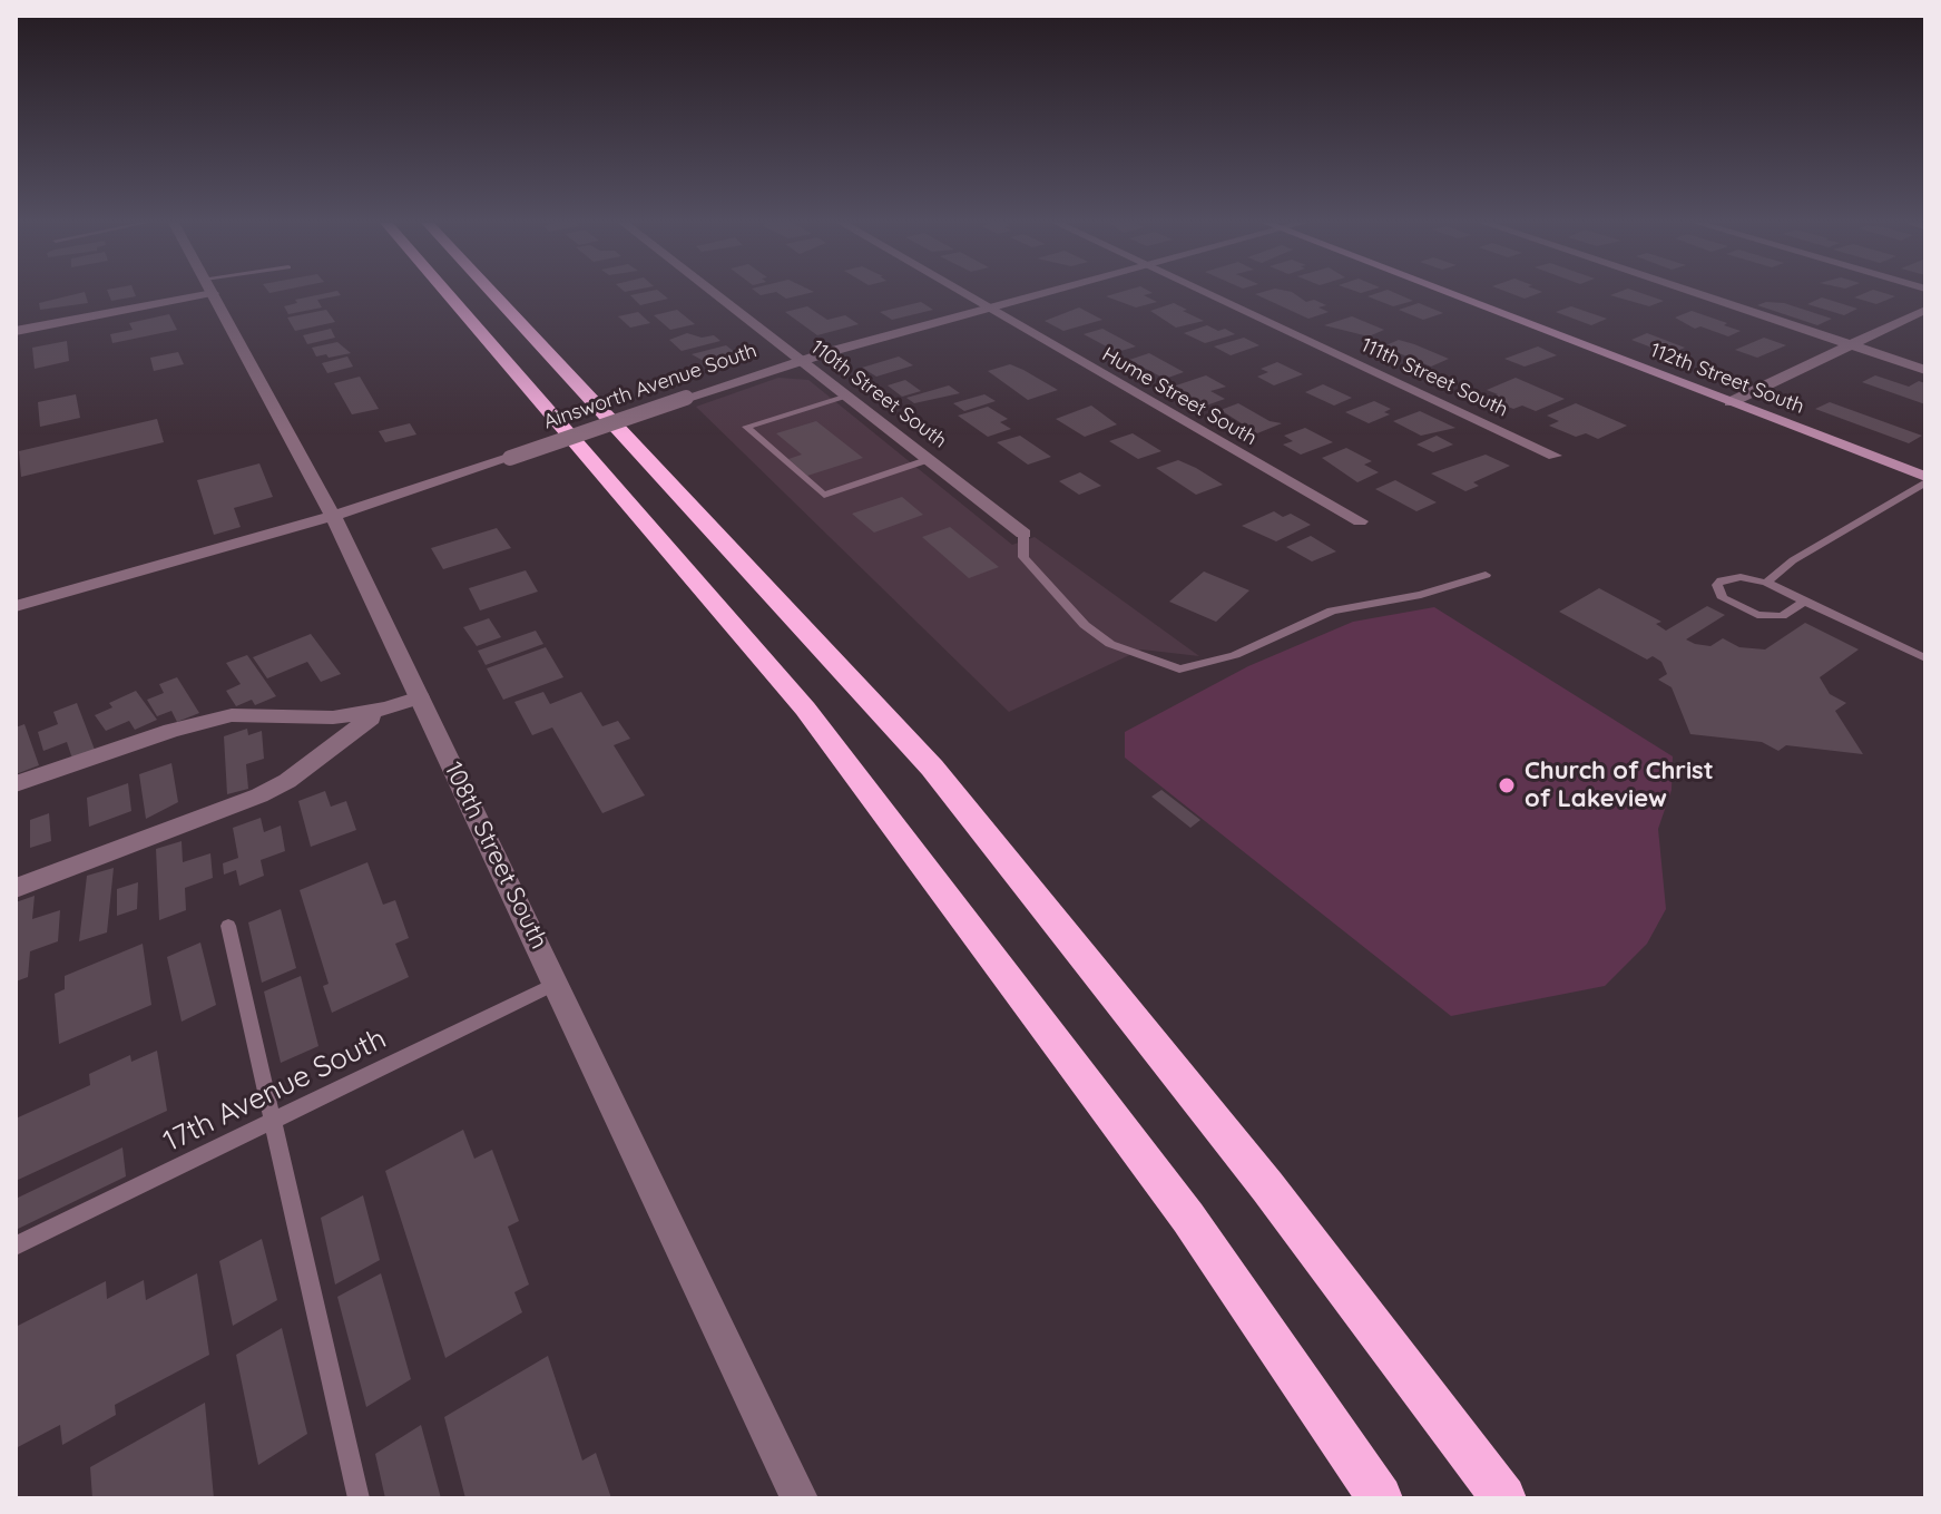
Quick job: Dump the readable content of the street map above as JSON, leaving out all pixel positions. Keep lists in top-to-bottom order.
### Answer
{
  "streets": {
    "main road": ["112th Street South"],
    "street": [
      "111th Street South",
      "Ainsworth Avenue South",
      "110th Street South",
      "Hume Street South",
      "108th Street South"
    ],
    "lane": ["17th Avenue South"]
  },
  "crossings": [
    ["Ainsworth Avenue South", "110th Street South"],
    ["Ainsworth Avenue South", "Hume Street South"],
    ["Ainsworth Avenue South", "108th Street South"],
    ["108th Street South", "17th Avenue South"]
  ],
  "places": ["Church of Christ of Lakeview"]
}
